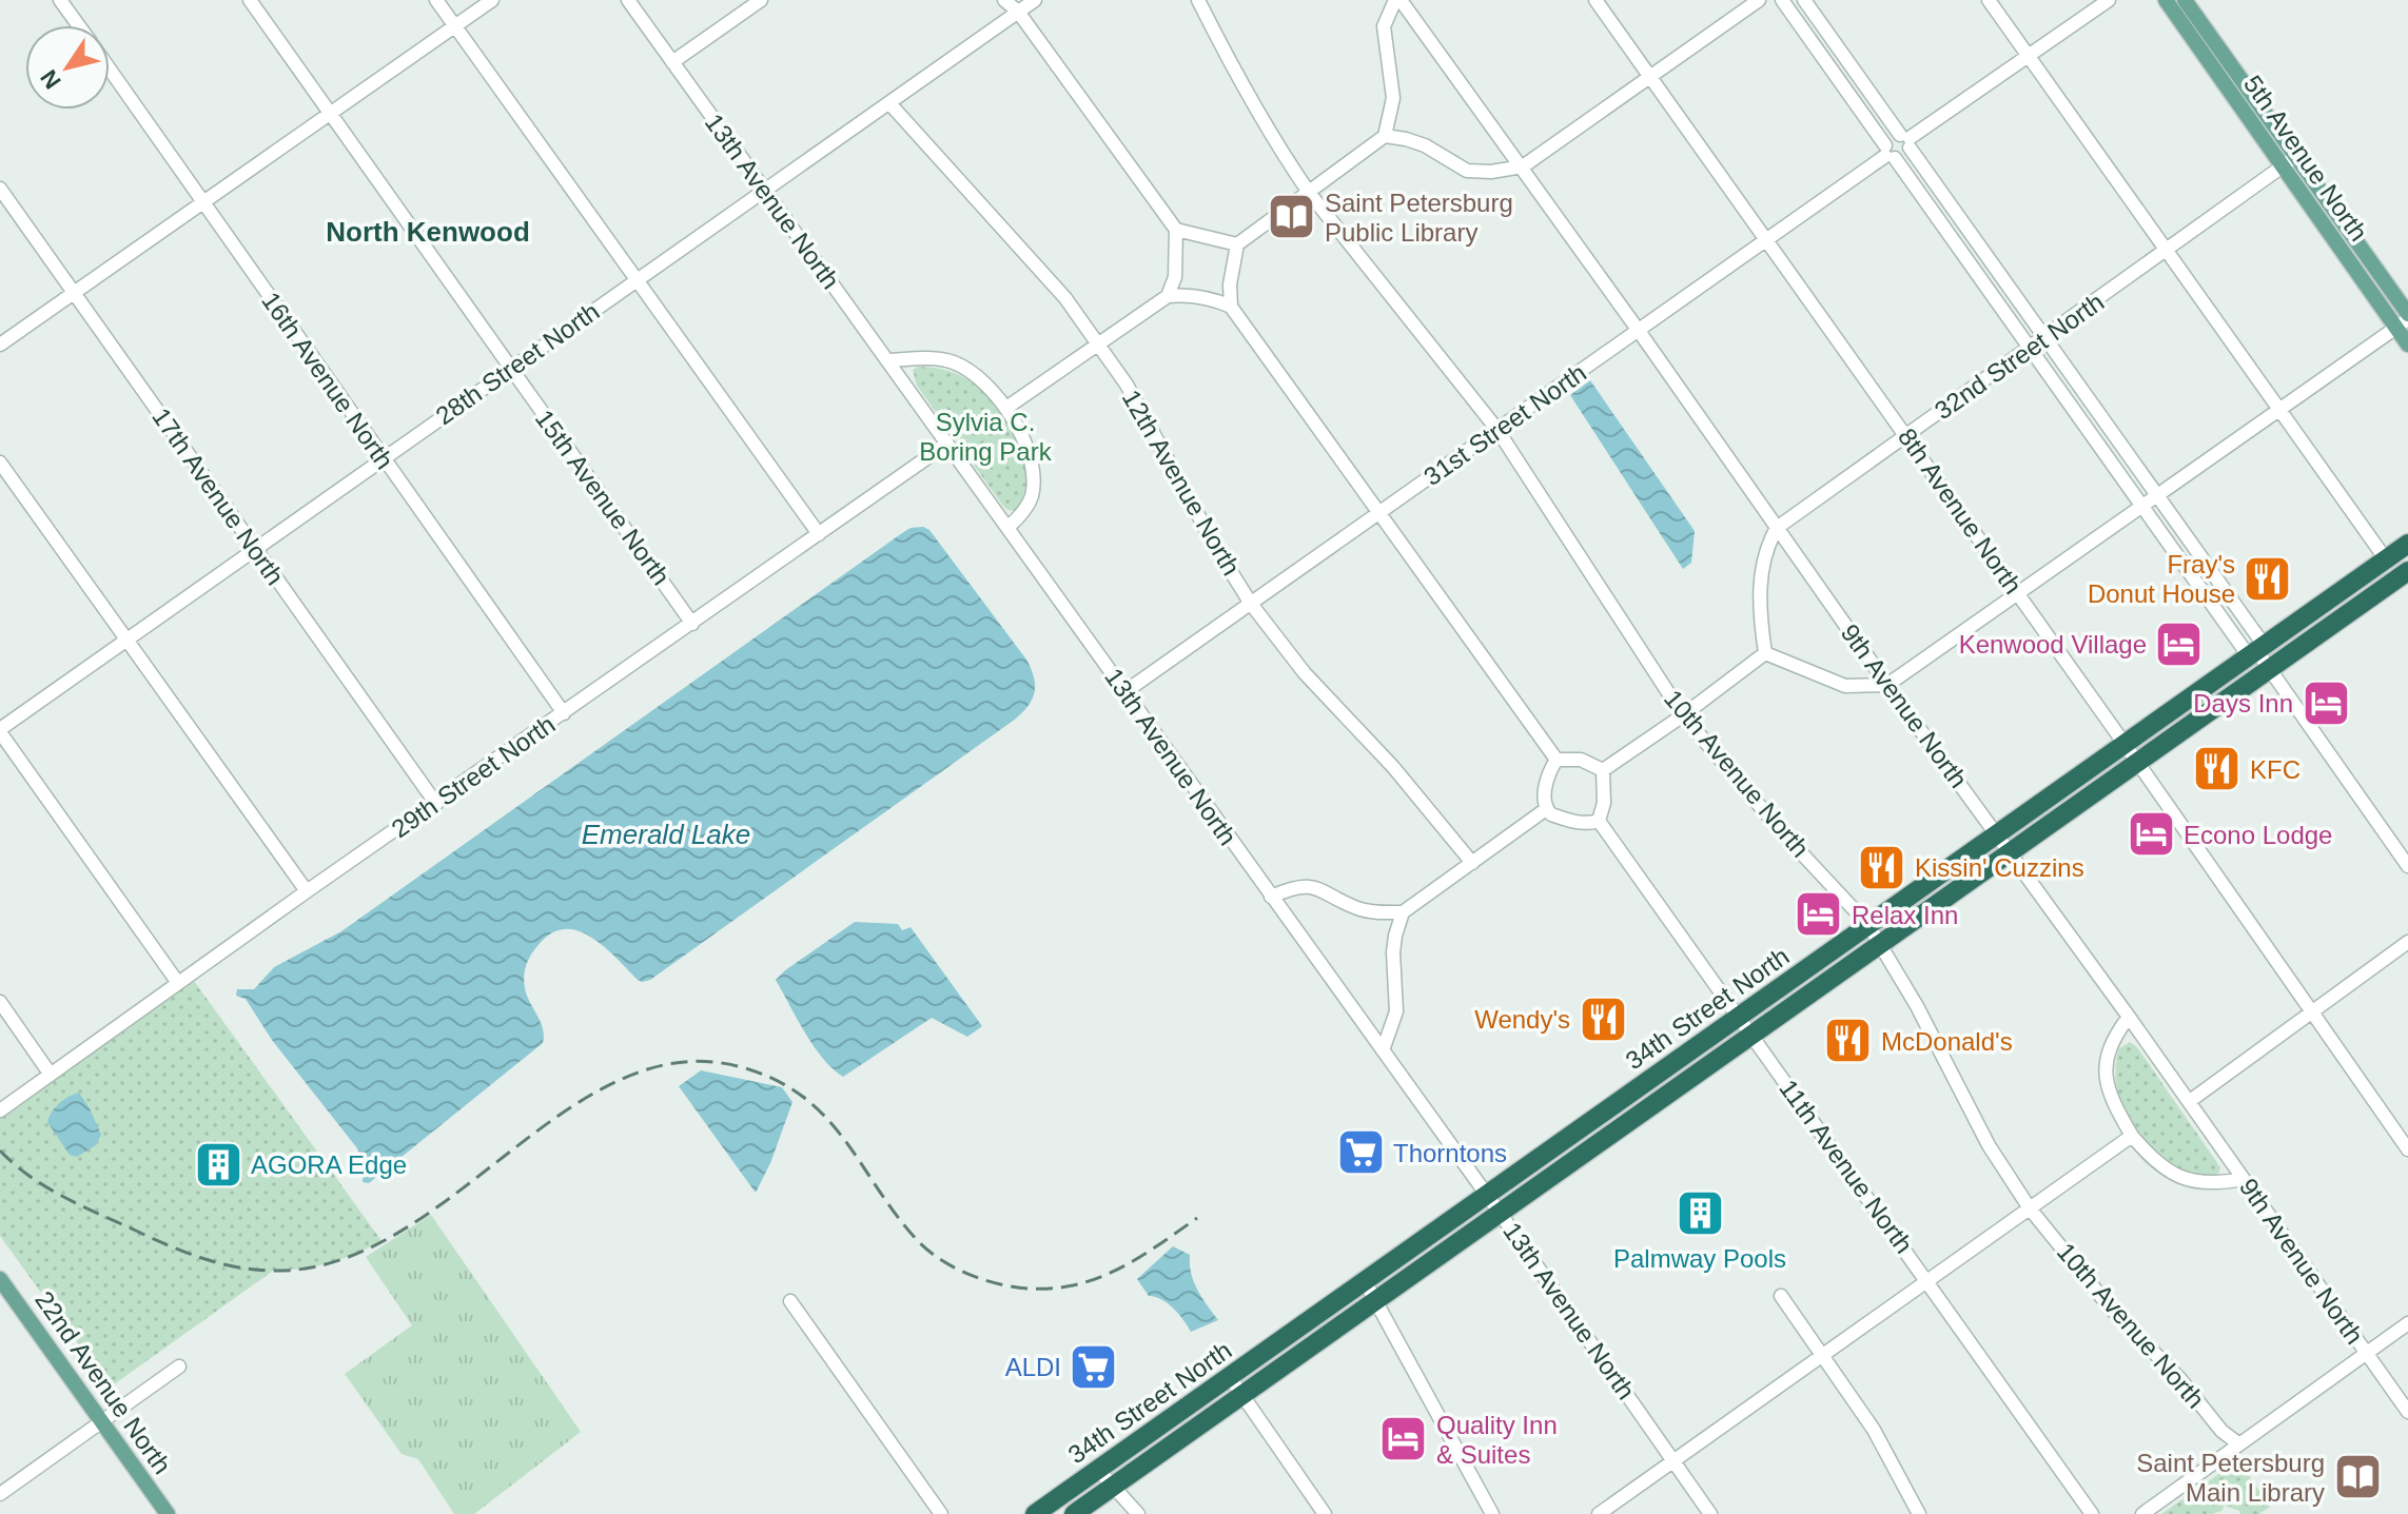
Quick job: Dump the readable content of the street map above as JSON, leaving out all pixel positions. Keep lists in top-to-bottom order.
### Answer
{
  "streets": {
    "highway": ["34th Street North"],
    "main road": ["5th Avenue North", "22nd Avenue North"],
    "street": [
      "13th Avenue North",
      "32nd Street North",
      "28th Street North",
      "16th Avenue North",
      "31st Street North",
      "12th Avenue North",
      "17th Avenue North",
      "15th Avenue North",
      "8th Avenue North",
      "9th Avenue North",
      "10th Avenue North",
      "29th Street North",
      "11th Avenue North"
    ]
  },
  "crossings": [
    ["5th Avenue North", "32nd Street North"],
    ["13th Avenue North", "28th Street North"],
    ["13th Avenue North", "31st Street North"],
    ["13th Avenue North", "29th Street North"],
    ["13th Avenue North", "34th Street North"],
    ["32nd Street North", "8th Avenue North"],
    ["32nd Street North", "9th Avenue North"],
    ["28th Street North", "16th Avenue North"],
    ["28th Street North", "12th Avenue North"],
    ["28th Street North", "17th Avenue North"],
    ["28th Street North", "15th Avenue North"],
    ["16th Avenue North", "29th Street North"],
    ["31st Street North", "12th Avenue North"],
    ["31st Street North", "8th Avenue North"],
    ["31st Street North", "9th Avenue North"],
    ["31st Street North", "10th Avenue North"],
    ["17th Avenue North", "29th Street North"],
    ["15th Avenue North", "29th Street North"],
    ["8th Avenue North", "34th Street North"],
    ["9th Avenue North", "34th Street North"],
    ["10th Avenue North", "34th Street North"],
    ["34th Street North", "11th Avenue North"]
  ],
  "districts": ["North Kenwood"],
  "water": ["Emerald Lake"],
  "parks": ["Sylvia C. Boring Park"],
  "places": {
    "library": ["Saint Petersburg Public Library", "Saint Petersburg Main Library"],
    "restaurant": [
      "Fray's Donut House",
      "KFC",
      "Kissin' Cuzzins",
      "Wendy's",
      "McDonald's"
    ],
    "hotel": [
      "Kenwood Village",
      "Days Inn",
      "Econo Lodge",
      "Relax Inn",
      "Quality Inn & Suites"
    ],
    "supermarket": ["Thorntons", "ALDI"],
    "building": ["AGORA Edge", "Palmway Pools"]
  },
  "north": "bottom left"
}
